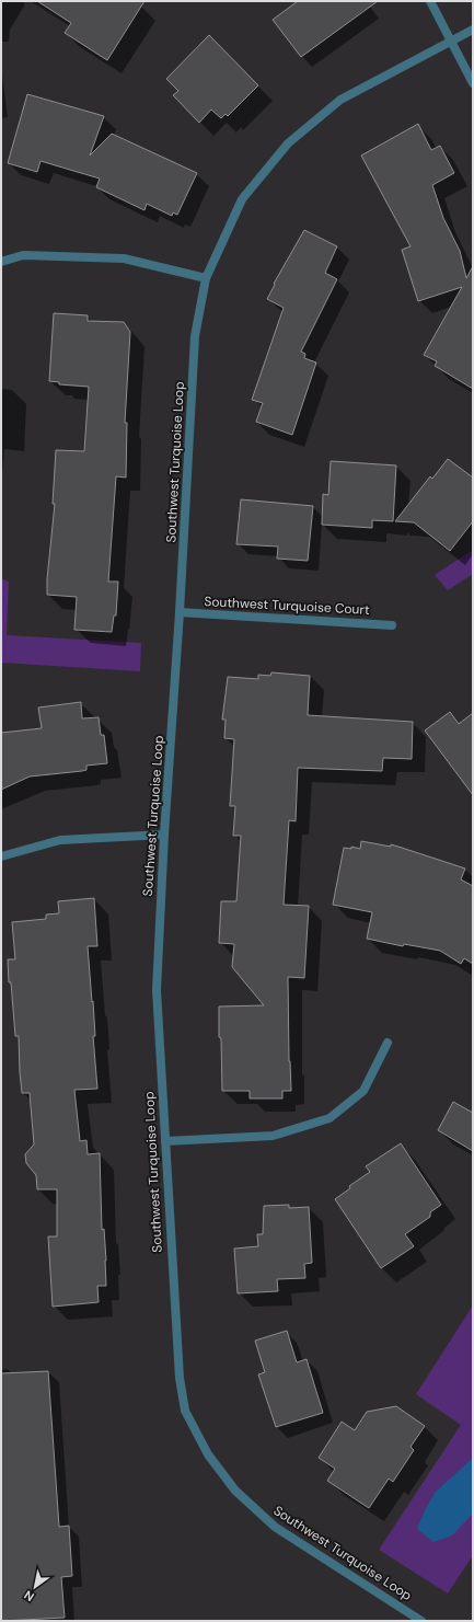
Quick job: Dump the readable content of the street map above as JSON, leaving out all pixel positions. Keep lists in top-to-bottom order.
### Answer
{
  "streets": {
    "street": ["Southwest Turquoise Loop", "Southwest Turquoise Court"]
  },
  "crossings": [
    ["Southwest Turquoise Loop", "Southwest Turquoise Court"]
  ],
  "north": "bottom left"
}
